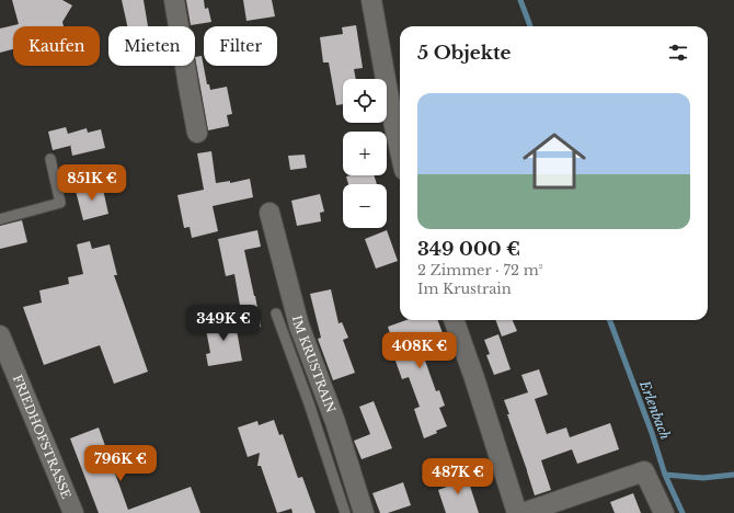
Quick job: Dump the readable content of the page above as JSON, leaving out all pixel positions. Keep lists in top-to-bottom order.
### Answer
{
  "streets": {
    "street": ["IM KRUSTRAIN", "FRIEDHOFSTRASSE"]
  },
  "water": ["Erlenbach"],
  "page": {
    "chip": ["Kaufen", "Mieten", "Filter"],
    "heading": "5 Objekte",
    "map_buttons": ["+", "−"],
    "list": [
      {
        "name": "349 000 €",
        "note": "2 Zimmer · 72 m² · Im Krustrain"
      }
    ],
    "price": [
      "851K €",
      "349K €",
      "408K €",
      "796K €",
      "487K €"
    ]
  }
}
